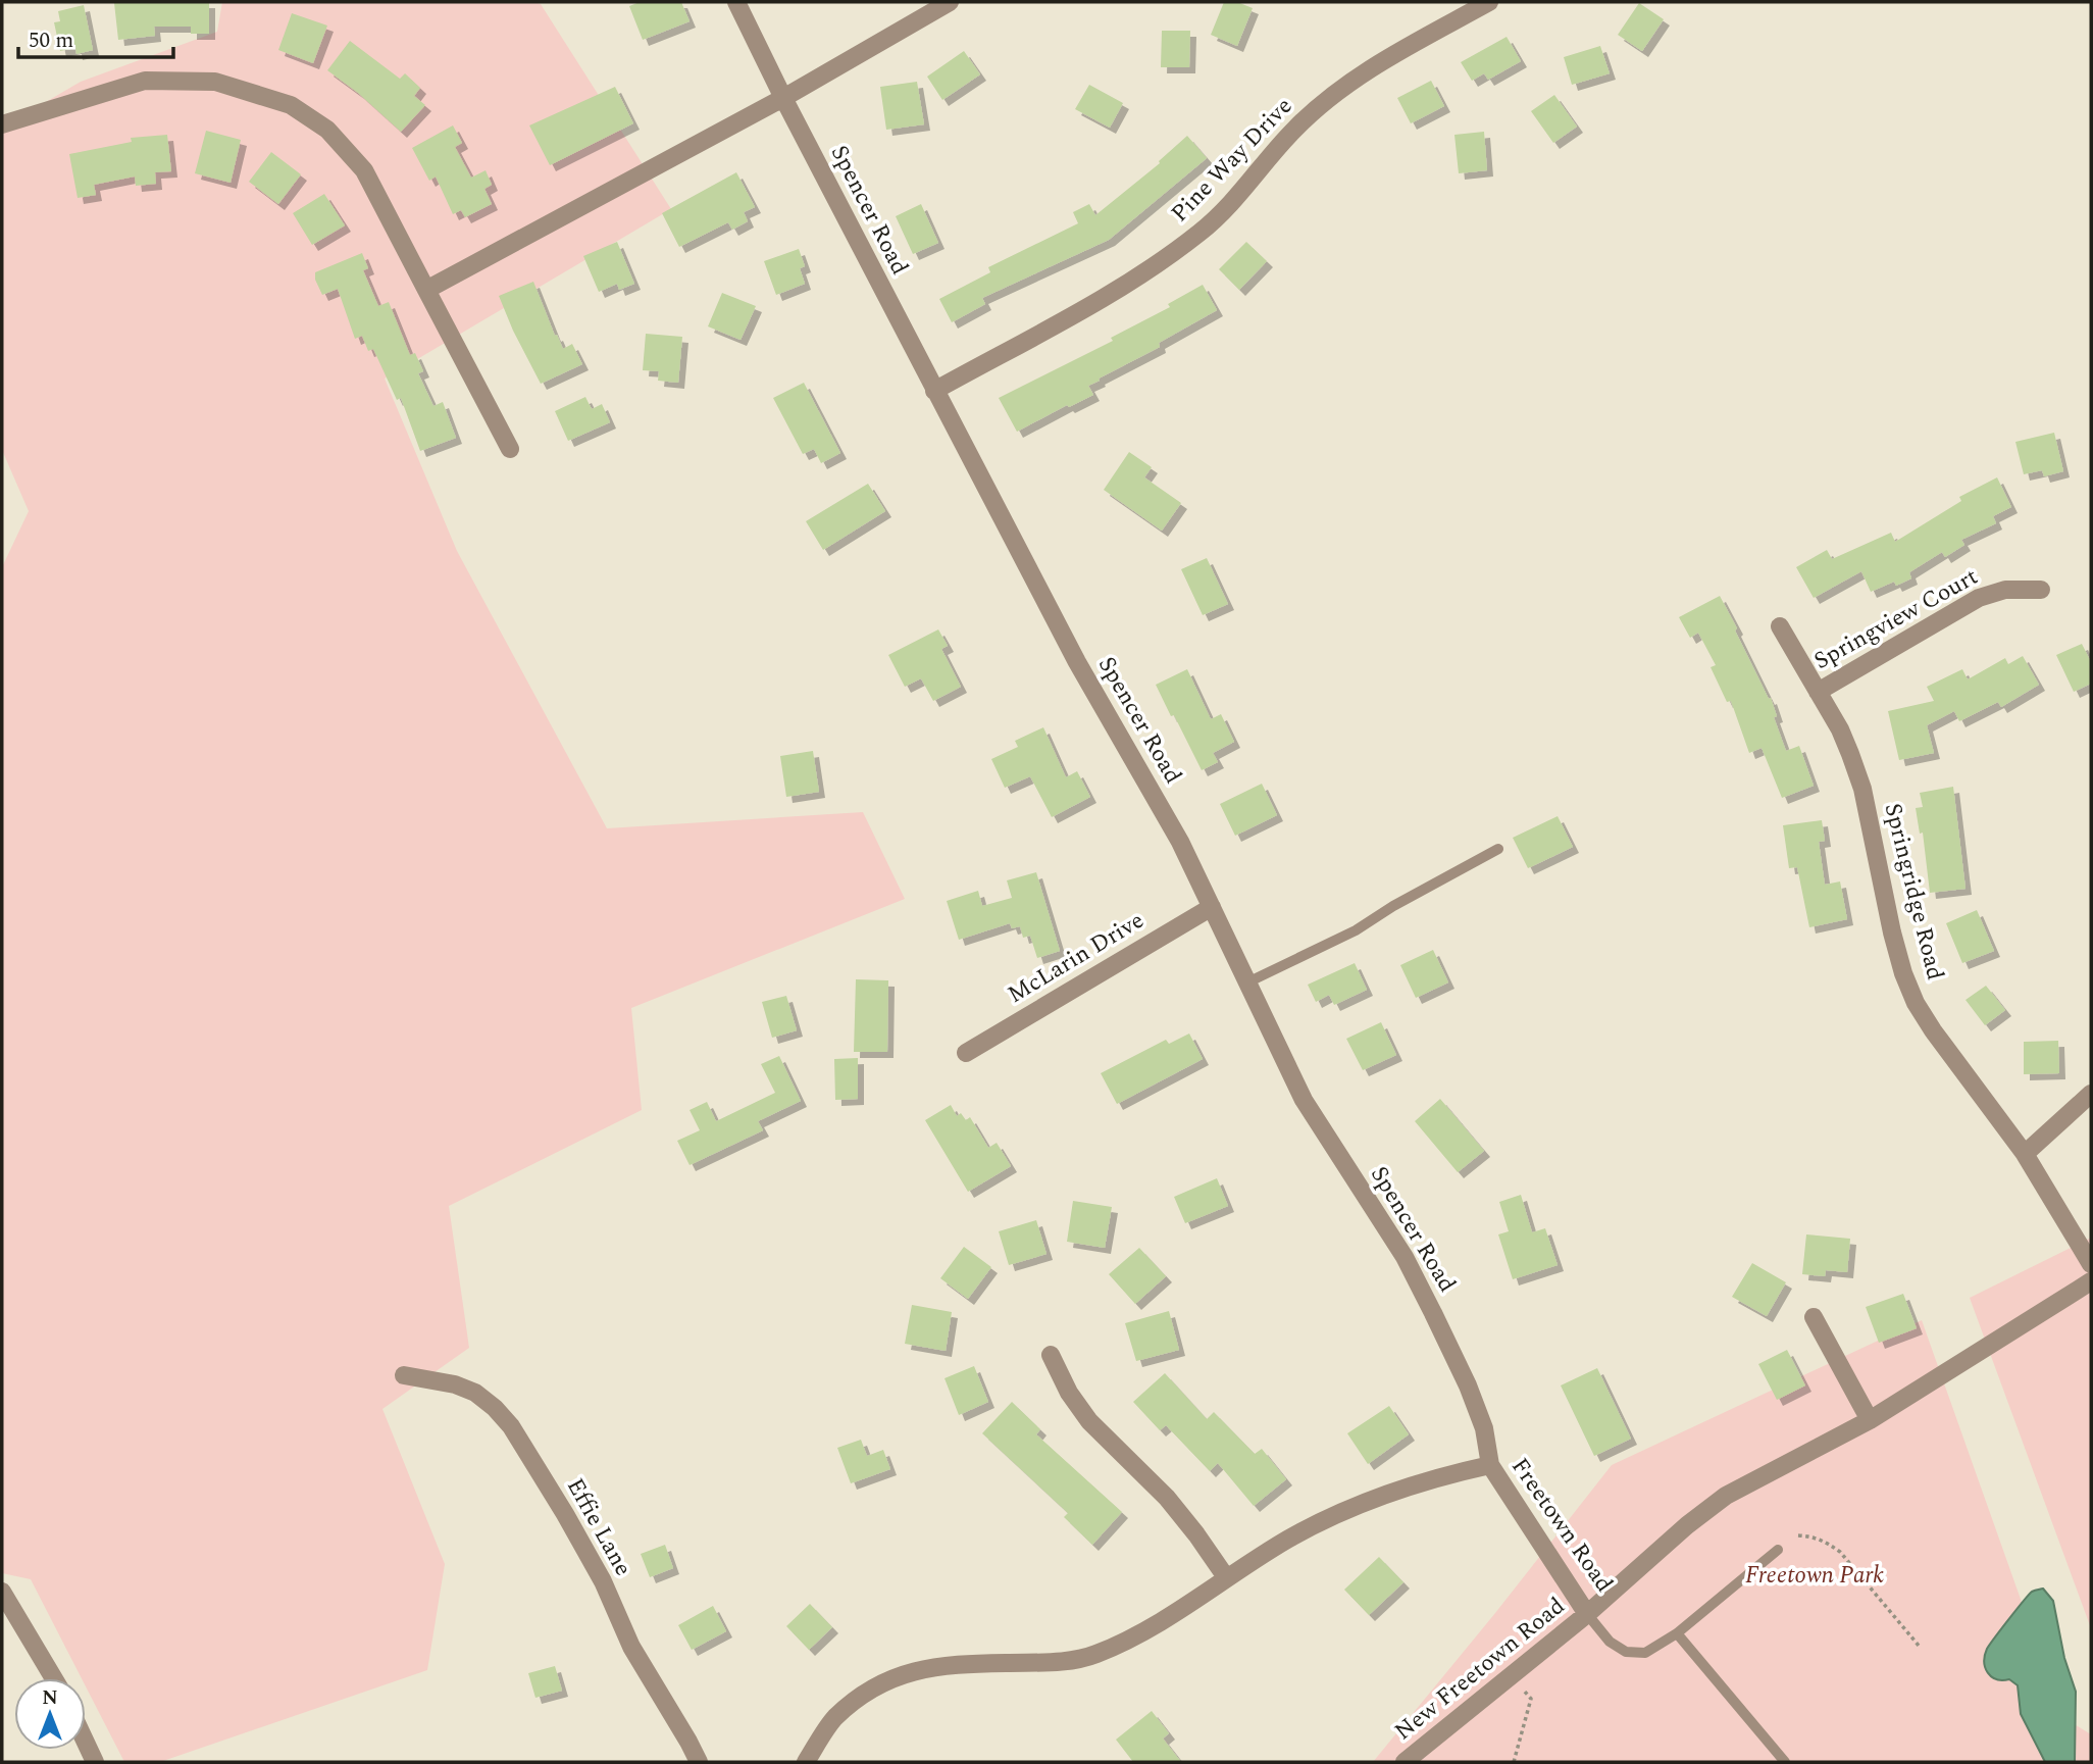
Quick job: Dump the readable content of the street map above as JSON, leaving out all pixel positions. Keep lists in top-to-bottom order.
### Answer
{
  "streets": {
    "street": [
      "Pine Way Drive",
      "Spencer Road",
      "Springview Court",
      "Springridge Road",
      "McLarin Drive",
      "Freetown Road",
      "Effie Lane",
      "New Freetown Road"
    ]
  },
  "crossings": [
    ["Pine Way Drive", "Spencer Road"],
    ["Spencer Road", "McLarin Drive"],
    ["Spencer Road", "Freetown Road"],
    ["Springview Court", "Springridge Road"],
    ["Freetown Road", "New Freetown Road"]
  ],
  "parks": ["Freetown Park"],
  "scale_bar": "50 m",
  "north": "top"
}
